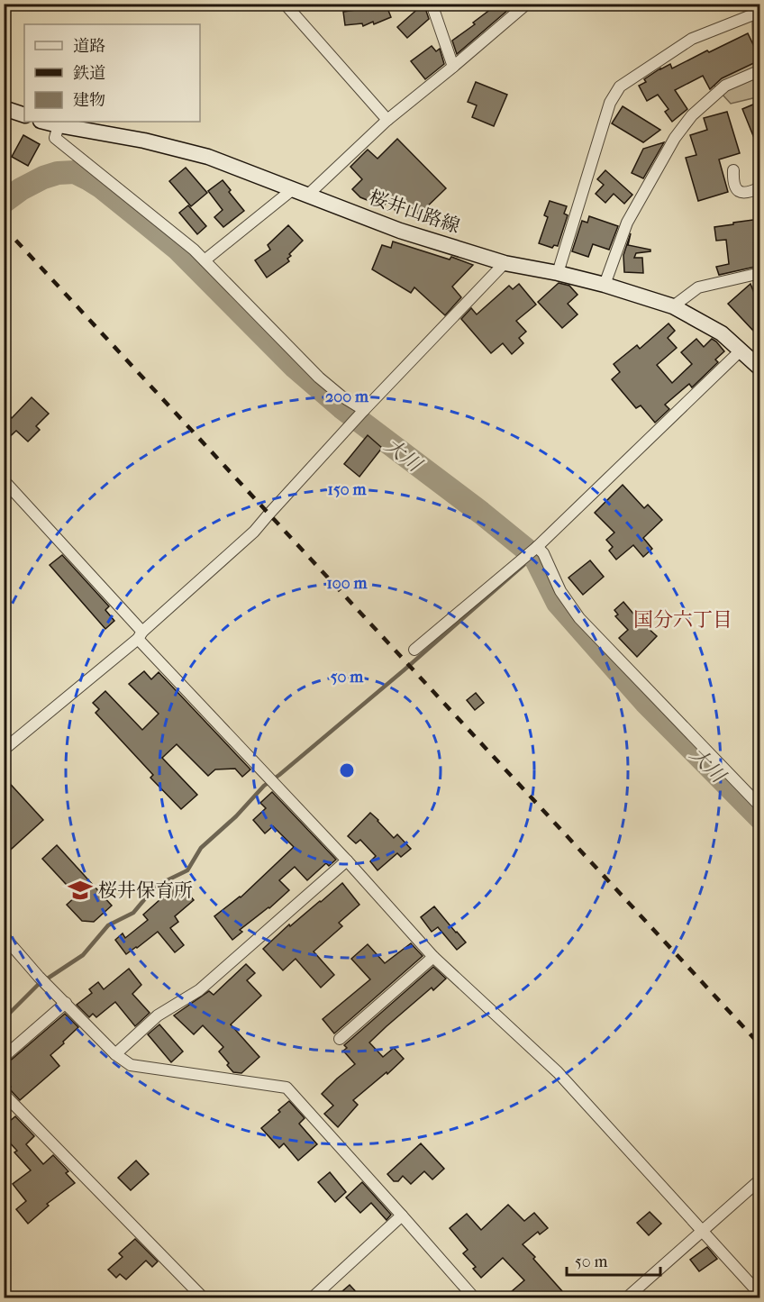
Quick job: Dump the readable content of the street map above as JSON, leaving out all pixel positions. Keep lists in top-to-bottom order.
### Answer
{
  "streets": {
    "main road": ["桜井山路線"]
  },
  "districts": ["国分六丁目"],
  "water": ["大川"],
  "places": {
    "school or university": ["桜井保育所"]
  },
  "legend": ["道路", "鉄道", "建物"],
  "scale_bar": "50 m",
  "rings": [
    "200 m",
    "150 m",
    "100 m",
    "50 m"
  ]
}
